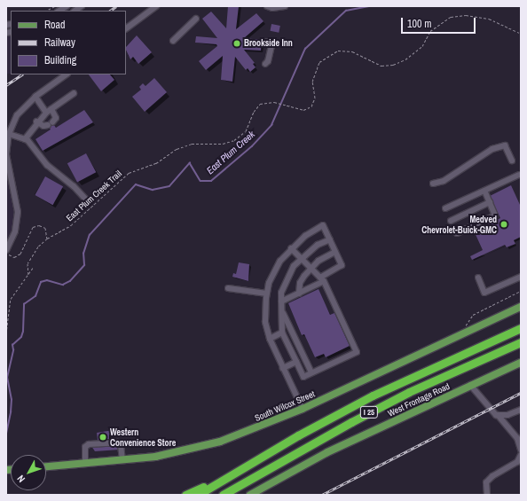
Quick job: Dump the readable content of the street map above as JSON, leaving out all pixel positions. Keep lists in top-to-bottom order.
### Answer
{
  "streets": {
    "highway": ["I 25"],
    "main road": ["West Frontage Road", "South Wilcox Street"],
    "path": ["East Plum Creek Trail"]
  },
  "water": ["East Plum Creek"],
  "places": ["Brookside Inn", "Medved Chevrolet-Buick-GMC", "Western Convenience Store"],
  "legend": ["Road", "Railway", "Building"],
  "scale_bar": "100 m",
  "north": "bottom left"
}
